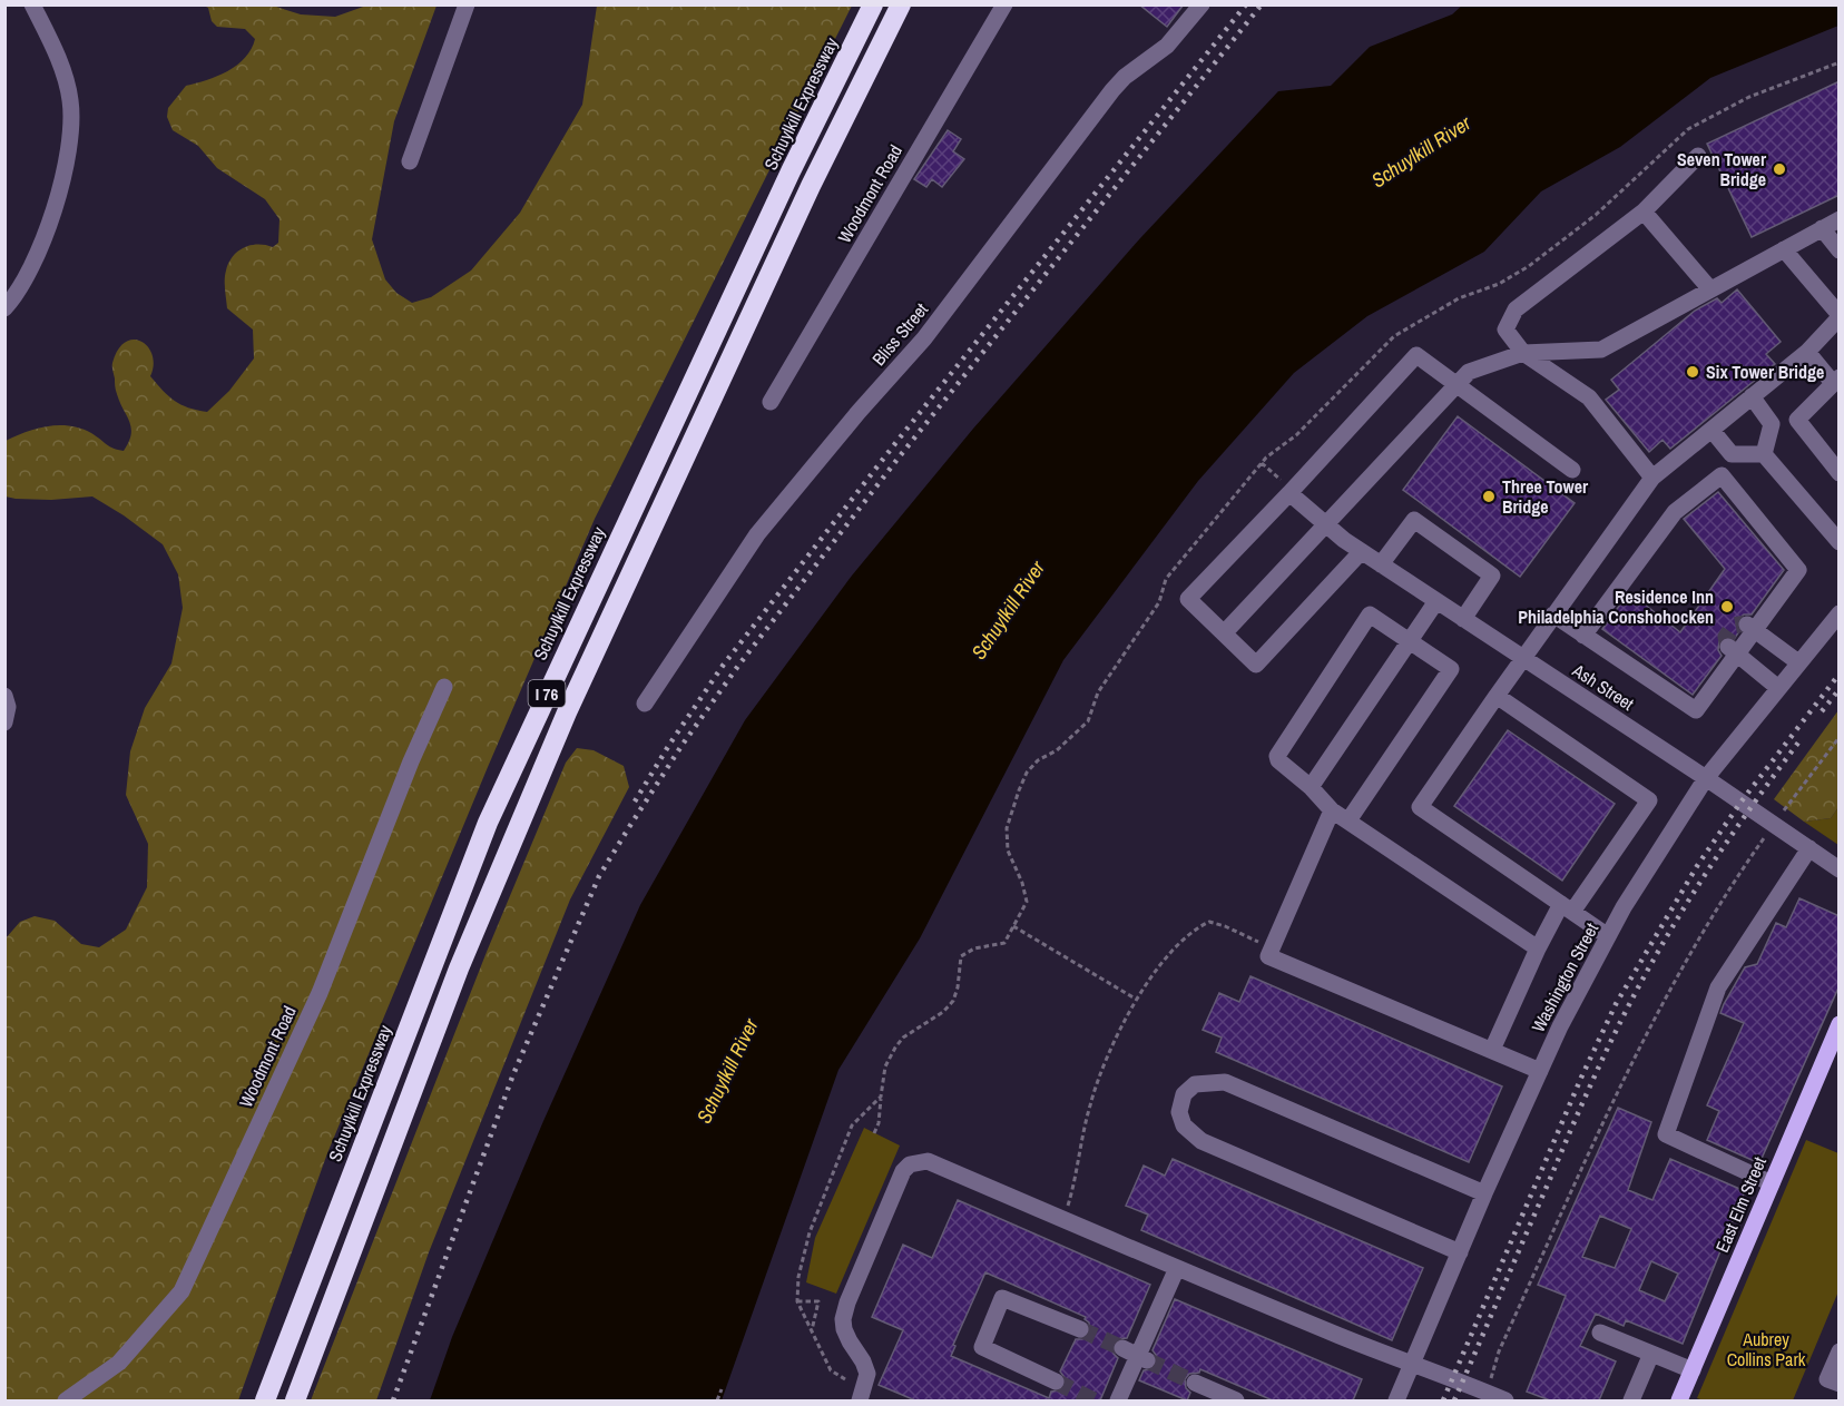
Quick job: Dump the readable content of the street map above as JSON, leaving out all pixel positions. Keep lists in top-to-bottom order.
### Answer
{
  "streets": {
    "highway": ["Schuylkill Expressway", "I 76"],
    "main road": ["East Elm Street"],
    "street": [
      "Woodmont Road",
      "Bliss Street",
      "Ash Street",
      "Washington Street"
    ]
  },
  "crossings": [
    ["Ash Street", "Washington Street"]
  ],
  "water": ["Schuylkill River"],
  "parks": ["Aubrey Collins Park"],
  "places": [
    "Seven Tower Bridge",
    "Six Tower Bridge",
    "Three Tower Bridge",
    "Residence Inn Philadelphia Conshohocken"
  ]
}
